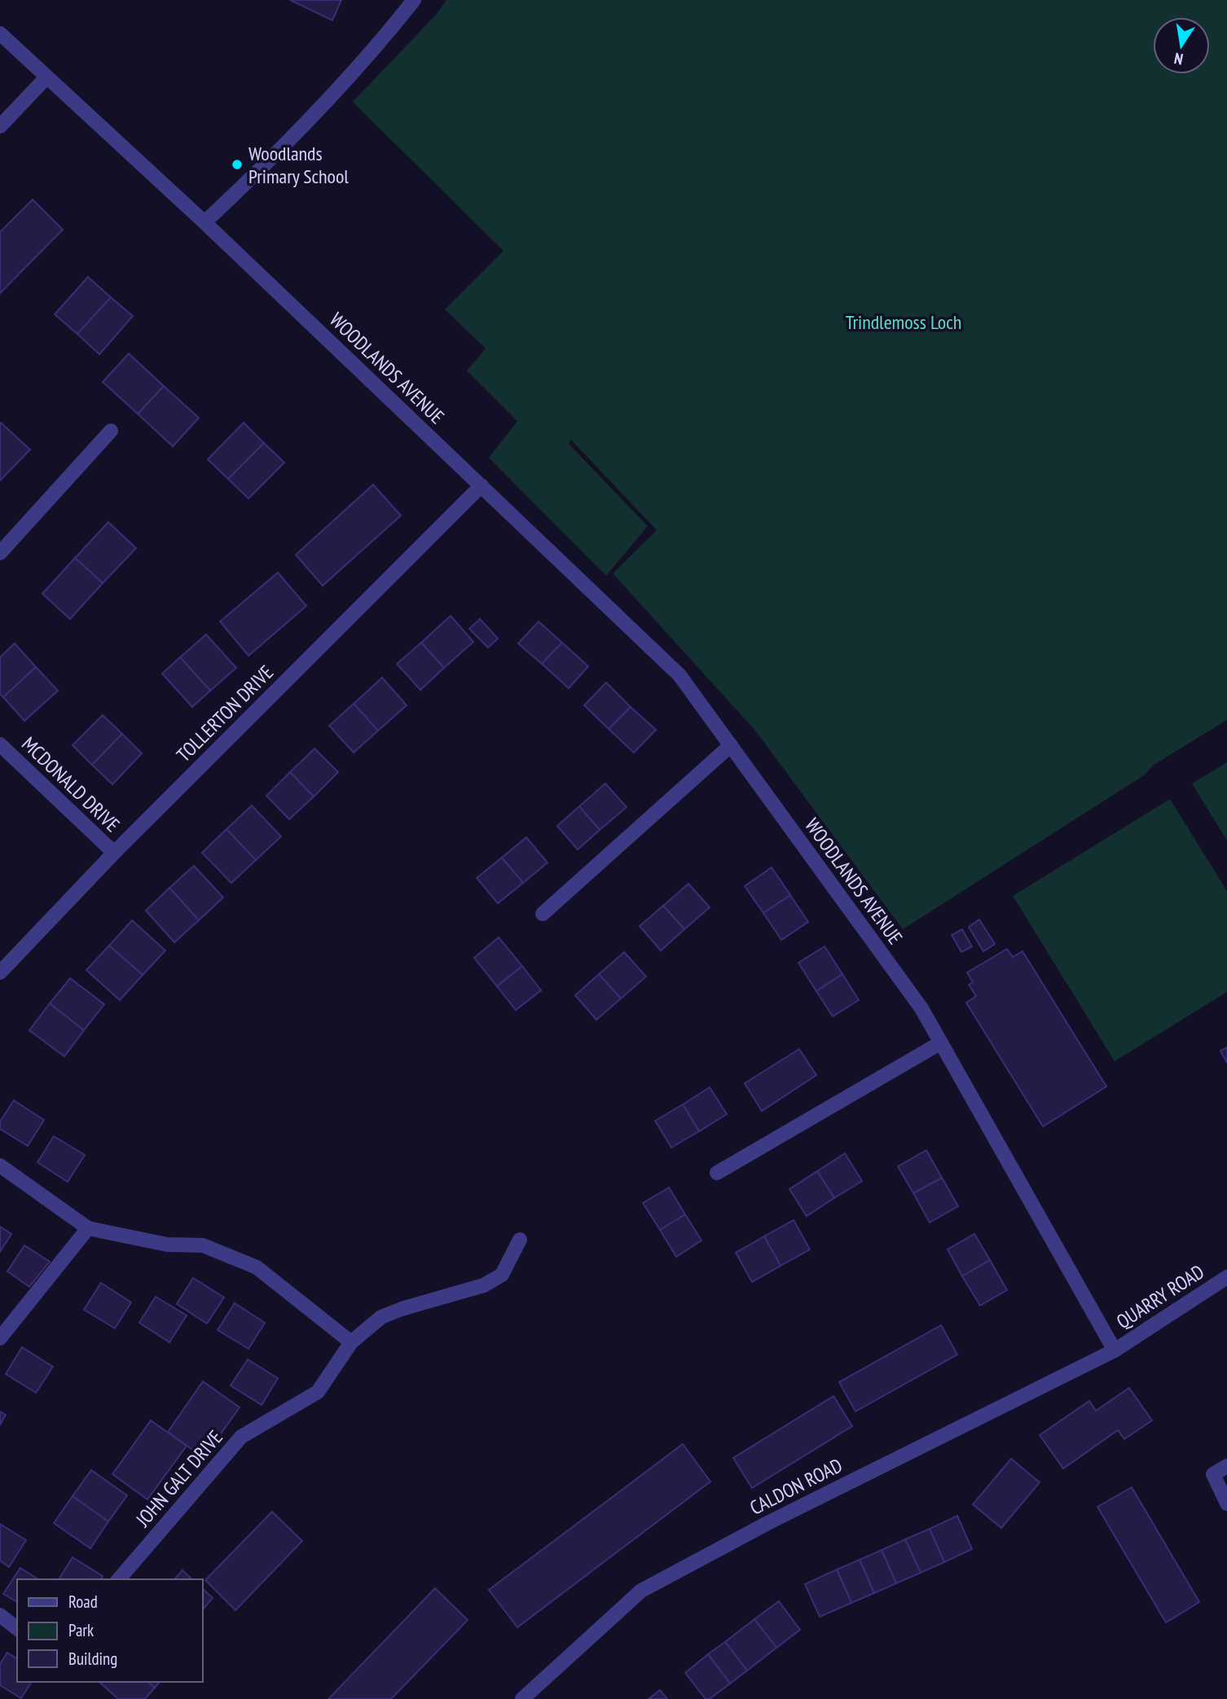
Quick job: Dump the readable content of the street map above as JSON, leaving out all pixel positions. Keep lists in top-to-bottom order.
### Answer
{
  "streets": {
    "street": [
      "WOODLANDS AVENUE",
      "TOLLERTON DRIVE",
      "MCDONALD DRIVE",
      "QUARRY ROAD",
      "JOHN GALT DRIVE",
      "CALDON ROAD"
    ]
  },
  "crossings": [
    ["WOODLANDS AVENUE", "TOLLERTON DRIVE"],
    ["WOODLANDS AVENUE", "QUARRY ROAD"],
    ["WOODLANDS AVENUE", "CALDON ROAD"],
    ["TOLLERTON DRIVE", "MCDONALD DRIVE"],
    ["QUARRY ROAD", "CALDON ROAD"]
  ],
  "parks": ["Trindlemoss Loch"],
  "places": ["Woodlands Primary School"],
  "legend": ["Road", "Park", "Building"],
  "north": "bottom"
}
